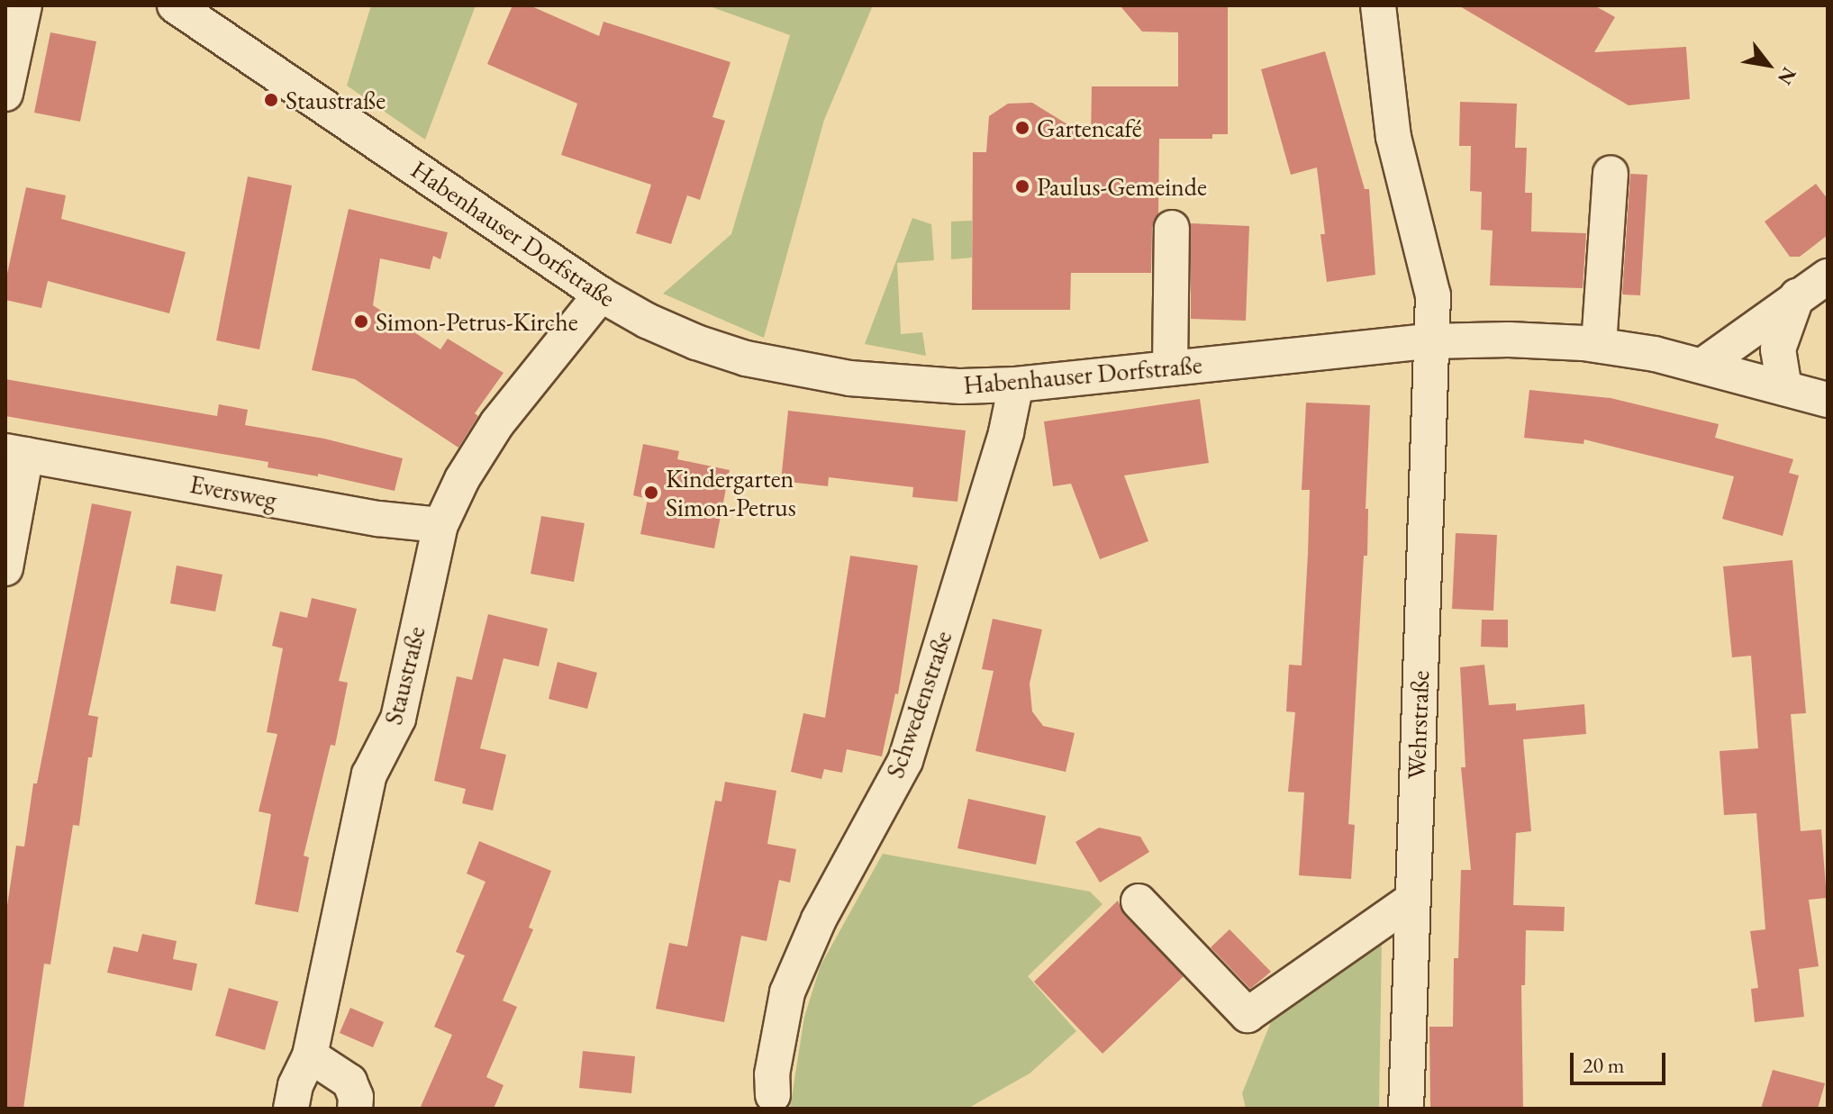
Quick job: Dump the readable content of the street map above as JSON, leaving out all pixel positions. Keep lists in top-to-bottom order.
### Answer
{
  "streets": {
    "street": [
      "Habenhauser Dorfstraße",
      "Eversweg",
      "Staustraße",
      "Schwedenstraße",
      "Wehrstraße"
    ]
  },
  "crossings": [
    ["Habenhauser Dorfstraße", "Staustraße"],
    ["Habenhauser Dorfstraße", "Schwedenstraße"],
    ["Habenhauser Dorfstraße", "Wehrstraße"],
    ["Eversweg", "Staustraße"]
  ],
  "places": [
    "Staustraße",
    "Gartencafé",
    "Paulus-Gemeinde",
    "Simon-Petrus-Kirche",
    "Kindergarten Simon-Petrus"
  ],
  "scale_bar": "20 m",
  "north": "bottom right"
}
